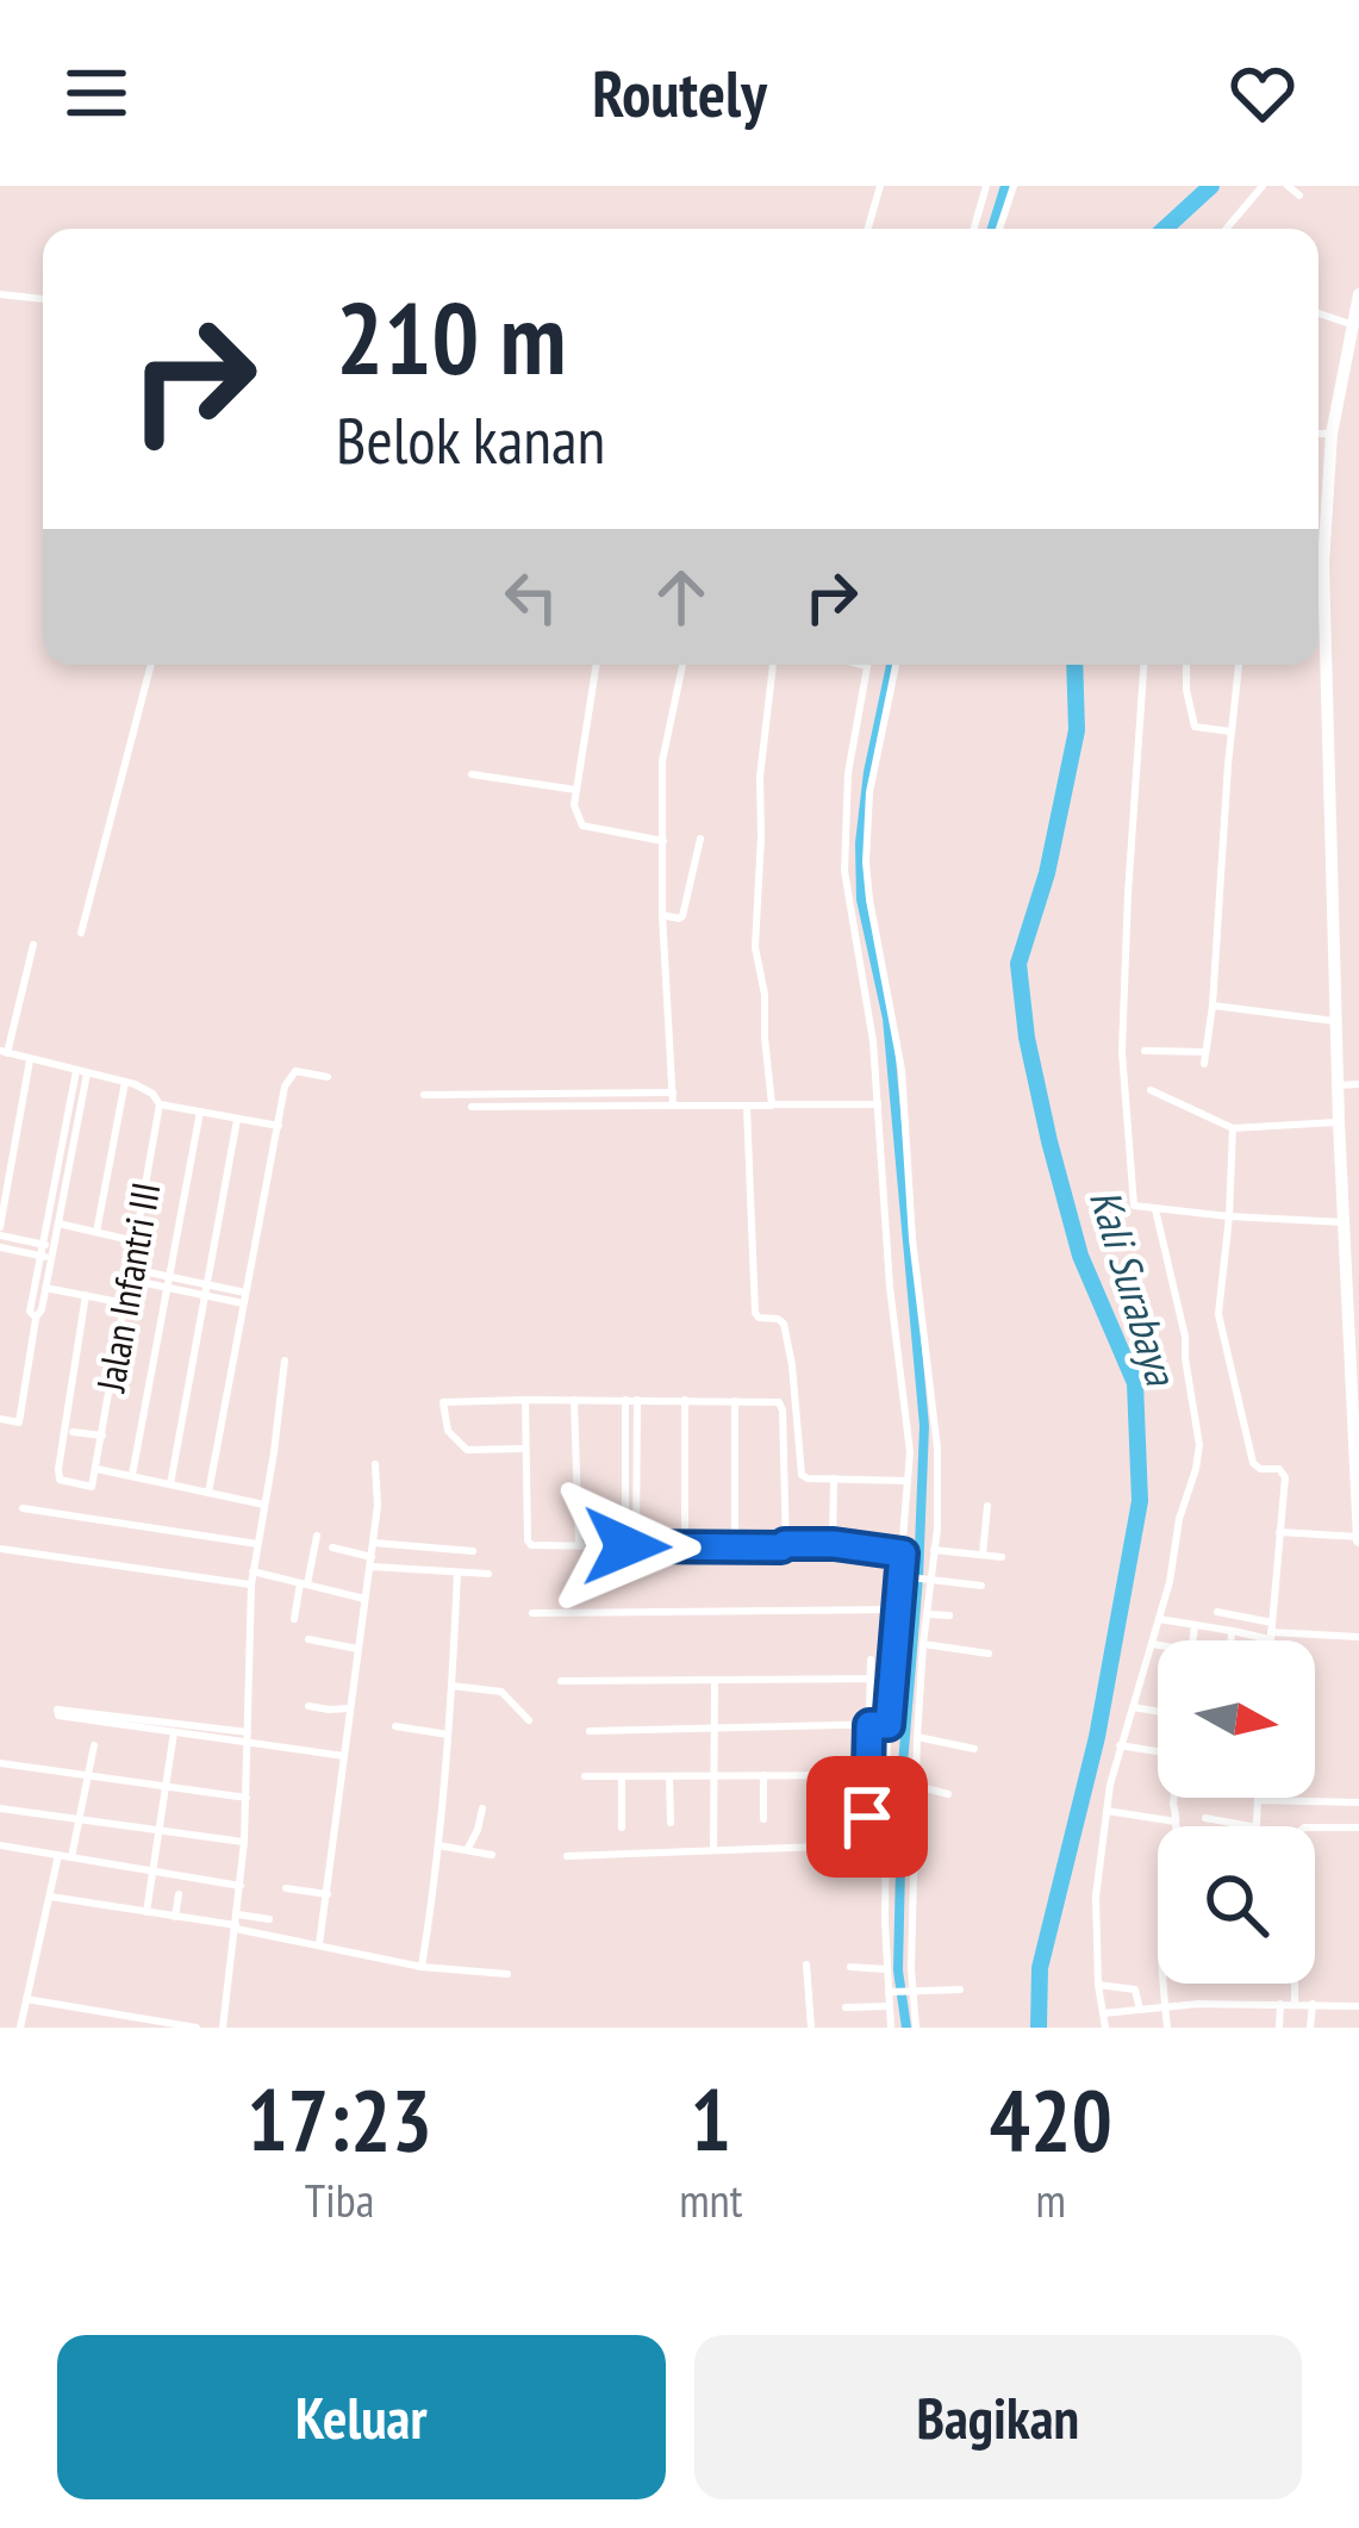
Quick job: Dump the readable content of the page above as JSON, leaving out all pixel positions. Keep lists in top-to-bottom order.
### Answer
{
  "streets": {
    "street": ["Jalan Infantri III"]
  },
  "water": ["Kali Surabaya"],
  "north": "right",
  "page": {
    "header": "Routely",
    "turn": ["210 m", "Belok kanan"],
    "eta": [
      "17:23",
      "Tiba",
      "1",
      "mnt",
      "420",
      "m"
    ],
    "buttons": ["Keluar", "Bagikan"]
  }
}
